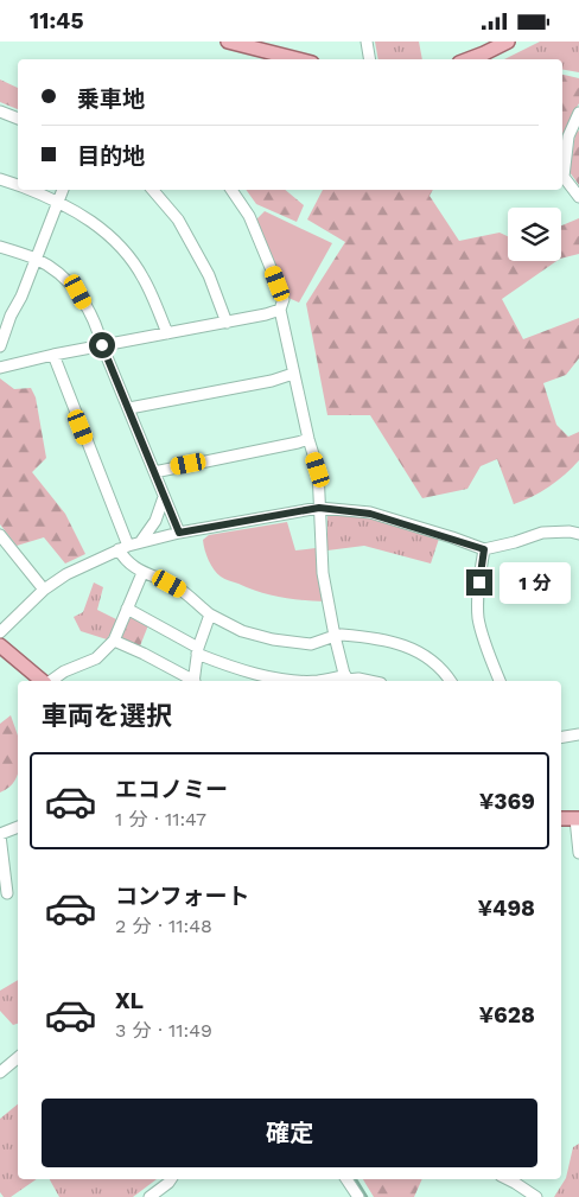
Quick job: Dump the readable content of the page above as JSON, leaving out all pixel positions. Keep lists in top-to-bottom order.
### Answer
{
  "page": {
    "status": "11:45",
    "banner": ["乗車地", "目的地"],
    "bubble": "1 分",
    "heading": "車両を選択",
    "list": [
      {
        "name": "エコノミー",
        "note": "1 分 · 11:47",
        "value": "¥369"
      },
      {
        "name": "コンフォート",
        "note": "2 分 · 11:48",
        "value": "¥498"
      },
      {
        "name": "XL",
        "note": "3 分 · 11:49",
        "value": "¥628"
      }
    ],
    "buttons": "確定"
  }
}
